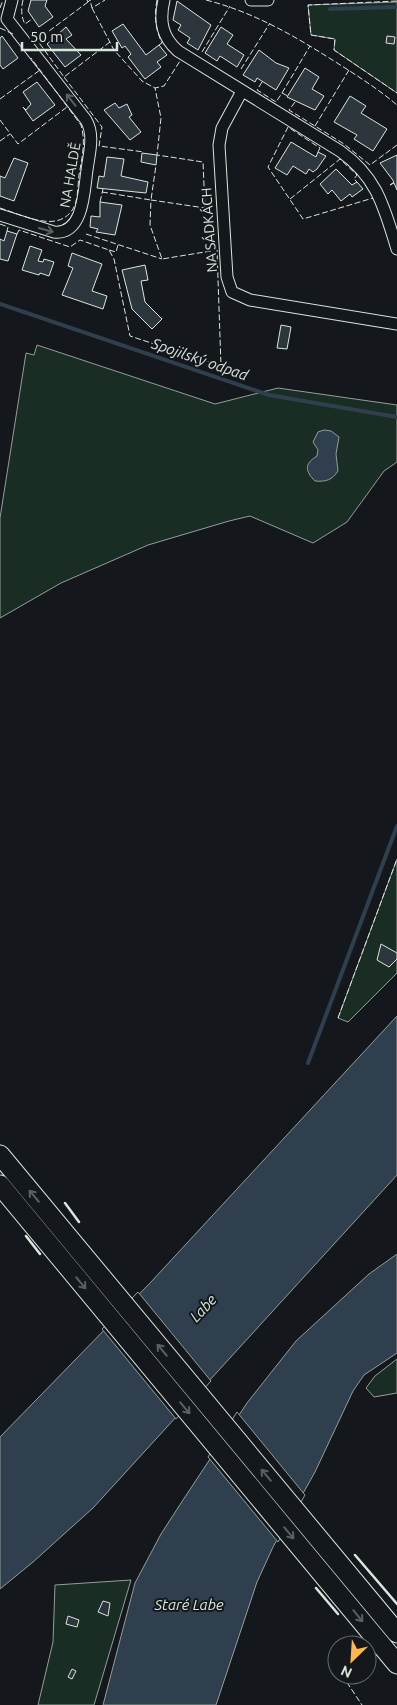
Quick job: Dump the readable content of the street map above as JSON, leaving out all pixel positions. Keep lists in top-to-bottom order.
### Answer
{
  "streets": {
    "street": ["NA HALDĚ", "NA SÁDKÁCH"]
  },
  "water": ["Spojilský odpad", "Labe", "Staré Labe"],
  "scale_bar": "50 m",
  "north": "bottom left"
}
